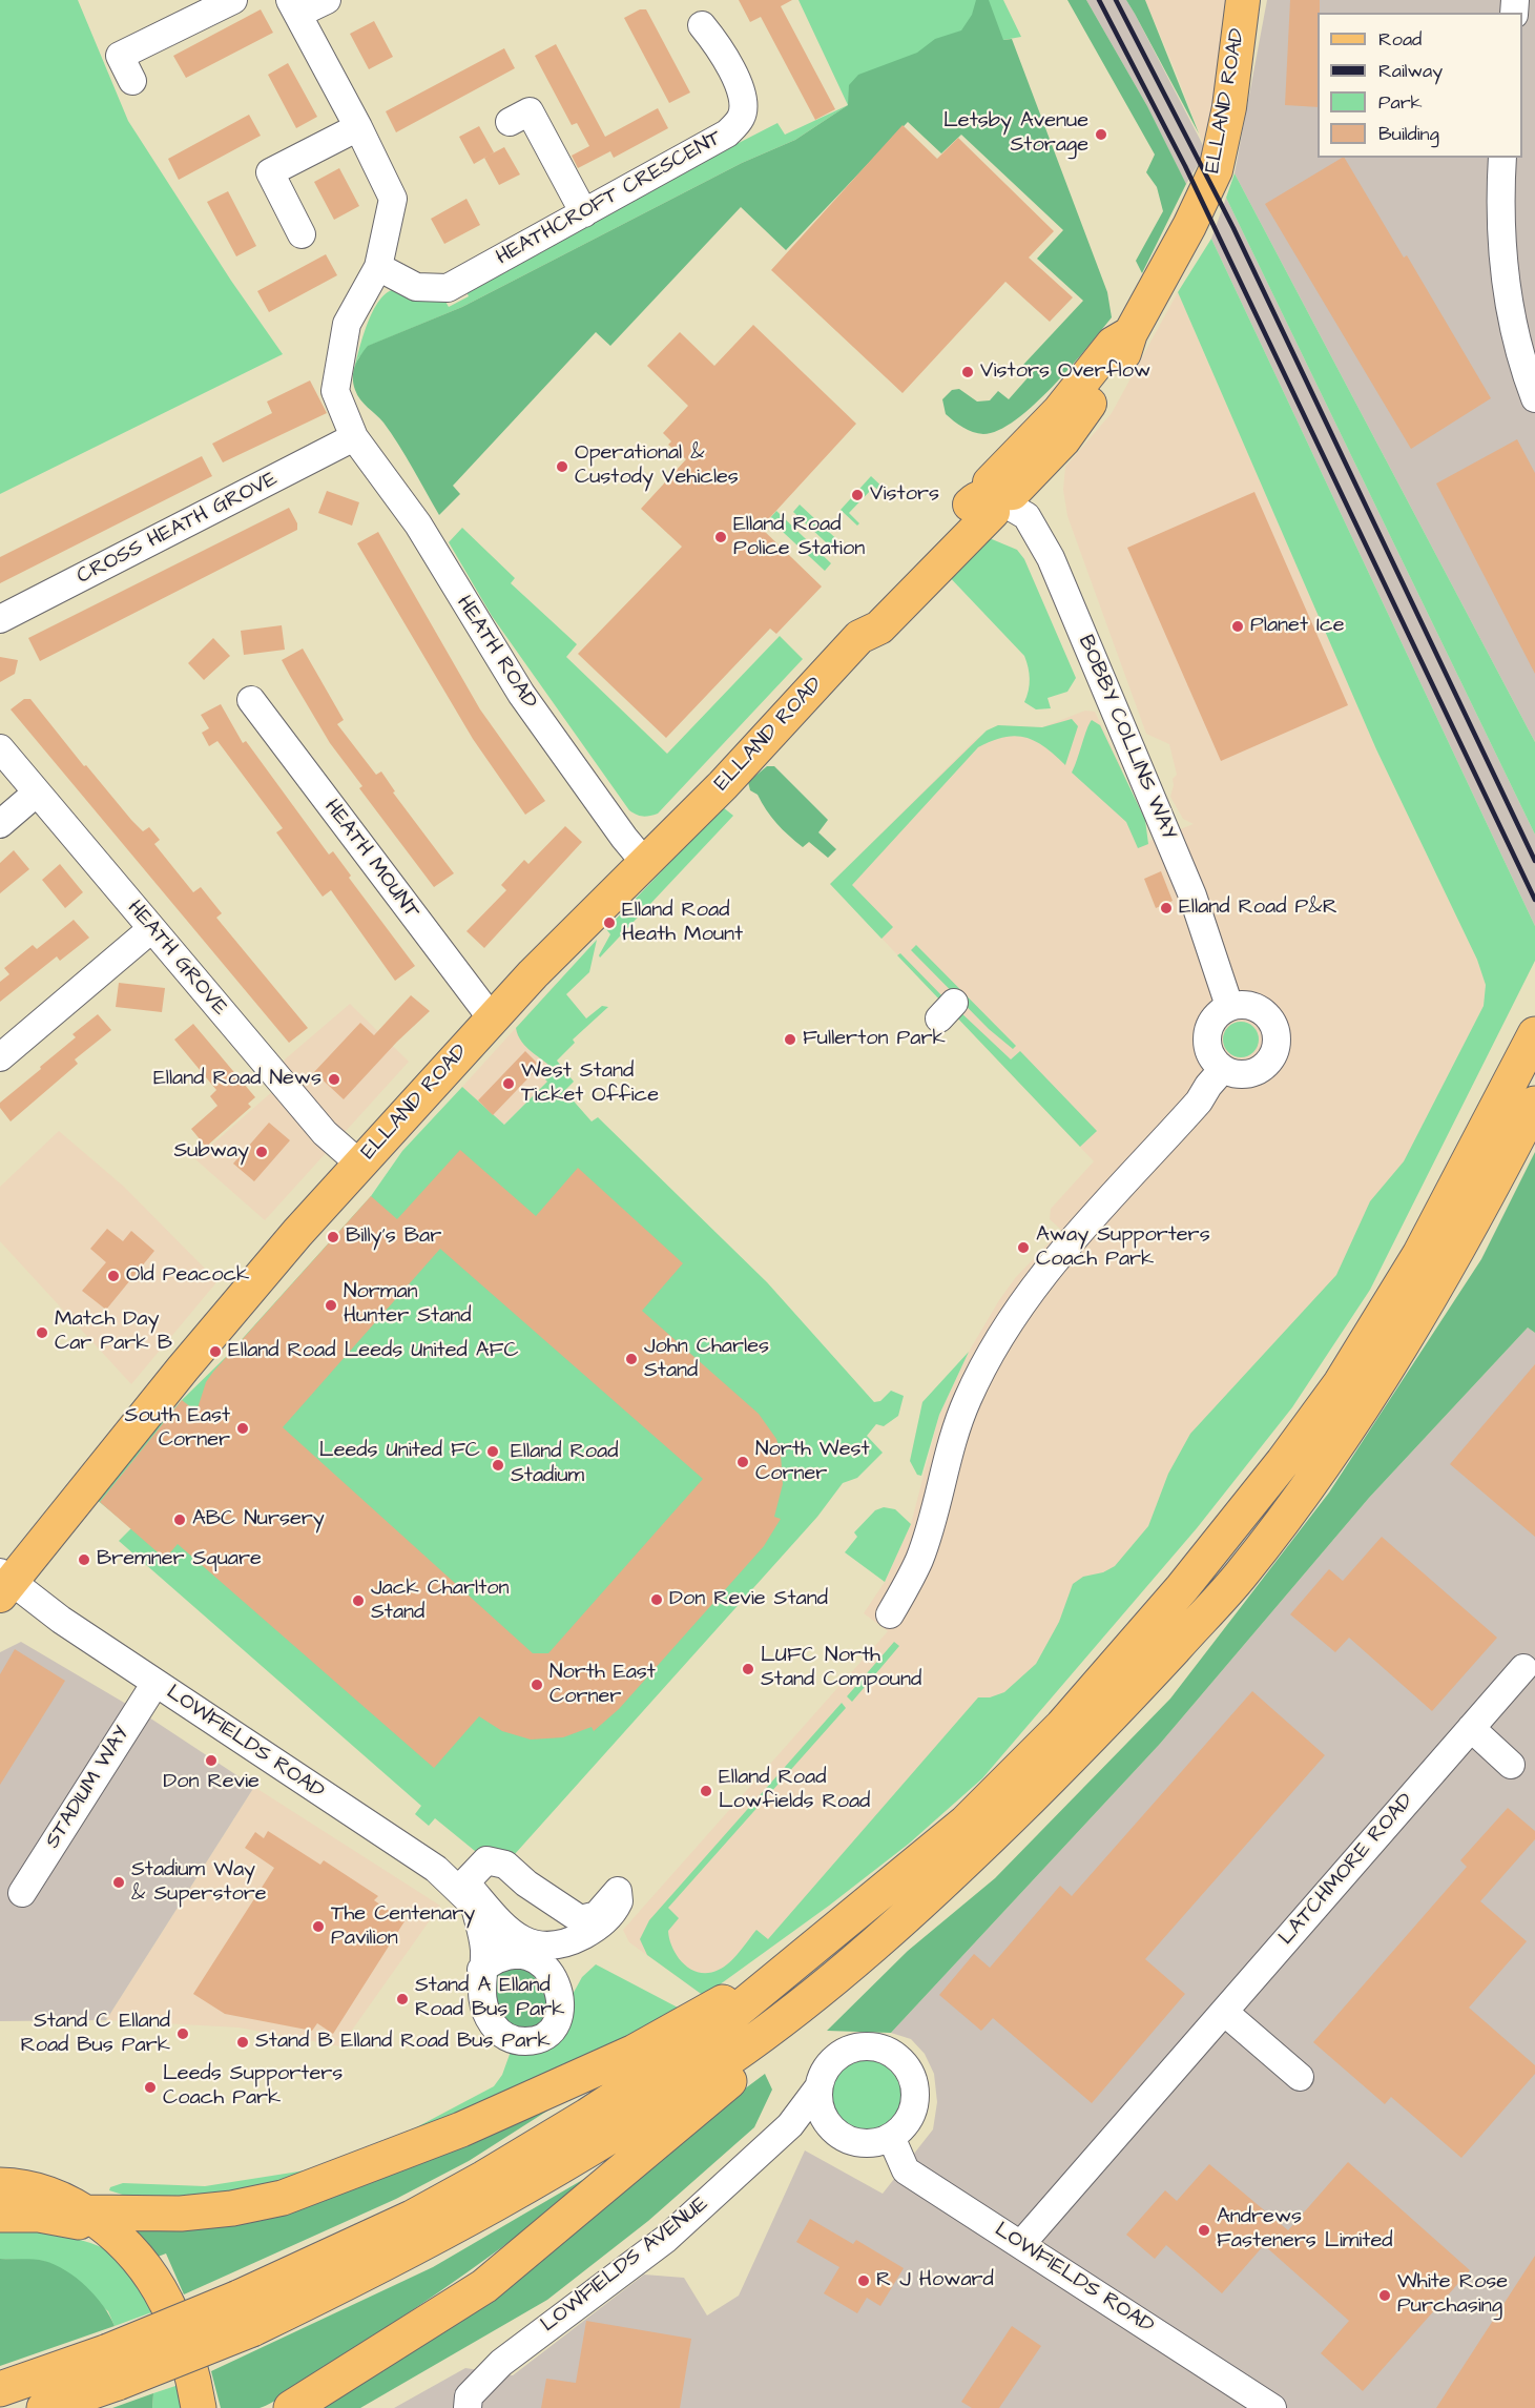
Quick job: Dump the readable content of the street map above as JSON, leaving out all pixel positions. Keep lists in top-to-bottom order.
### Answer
{
  "streets": {
    "main road": ["ELLAND ROAD"],
    "street": [
      "HEATHCROFT CRESCENT",
      "CROSS HEATH GROVE",
      "HEATH ROAD",
      "BOBBY COLLINS WAY",
      "HEATH MOUNT",
      "HEATH GROVE",
      "LOWFIELDS ROAD",
      "STADIUM WAY",
      "LATCHMORE ROAD",
      "LOWFIELDS AVENUE"
    ]
  },
  "crossings": [
    ["ELLAND ROAD", "HEATH ROAD"],
    ["ELLAND ROAD", "BOBBY COLLINS WAY"],
    ["ELLAND ROAD", "HEATH MOUNT"],
    ["ELLAND ROAD", "HEATH GROVE"],
    ["ELLAND ROAD", "LOWFIELDS ROAD"],
    ["HEATHCROFT CRESCENT", "HEATH ROAD"],
    ["CROSS HEATH GROVE", "HEATH ROAD"],
    ["LOWFIELDS ROAD", "STADIUM WAY"],
    ["LOWFIELDS ROAD", "LATCHMORE ROAD"],
    ["LOWFIELDS ROAD", "LOWFIELDS AVENUE"]
  ],
  "places": [
    "Letsby Avenue Storage",
    "Vistors Overflow",
    "Operational & Custody Vehicles",
    "Vistors",
    "Elland Road Police Station",
    "Planet Ice",
    "Elland Road P&R",
    "Elland Road Heath Mount",
    "Fullerton Park",
    "Elland Road News",
    "West Stand Ticket Office",
    "Subway",
    "Billy's Bar",
    "Away Supporters Coach Park",
    "Old Peacock",
    "Norman Hunter Stand",
    "Match Day Car Park B",
    "Elland Road Leeds United AFC",
    "John Charles Stand",
    "South East Corner",
    "Leeds United FC",
    "North West Corner",
    "Elland Road Stadium",
    "ABC Nursery",
    "Bremner Square",
    "Don Revie Stand",
    "Jack Charlton Stand",
    "LUFC North Stand Compound",
    "North East Corner",
    "Don Revie",
    "Elland Road Lowfields Road",
    "Stadium Way & Superstore",
    "The Centenary Pavilion",
    "Stand A Elland Road Bus Park",
    "Stand C Elland Road Bus Park",
    "Stand B Elland Road Bus Park",
    "Leeds Supporters Coach Park",
    "Andrews Fasteners Limited",
    "R J Howard",
    "White Rose Purchasing"
  ],
  "legend": [
    "Road",
    "Railway",
    "Park",
    "Building"
  ]
}
